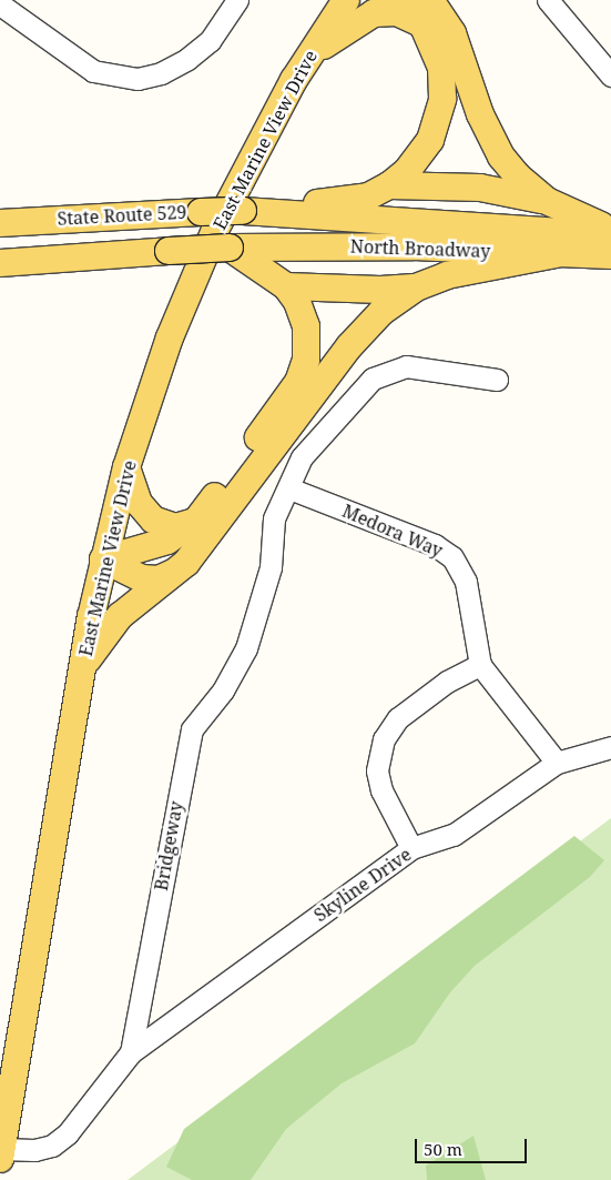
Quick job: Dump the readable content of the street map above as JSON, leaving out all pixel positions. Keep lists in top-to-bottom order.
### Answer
{
  "streets": {
    "main road": ["East Marine View Drive", "State Route 529", "North Broadway"],
    "street": ["Medora Way", "Bridgeway", "Skyline Drive"]
  },
  "crossings": [
    ["East Marine View Drive", "Bridgeway"],
    ["State Route 529", "North Broadway"],
    ["Medora Way", "Bridgeway"],
    ["Medora Way", "Skyline Drive"],
    ["Bridgeway", "Skyline Drive"]
  ],
  "scale_bar": "50 m"
}
